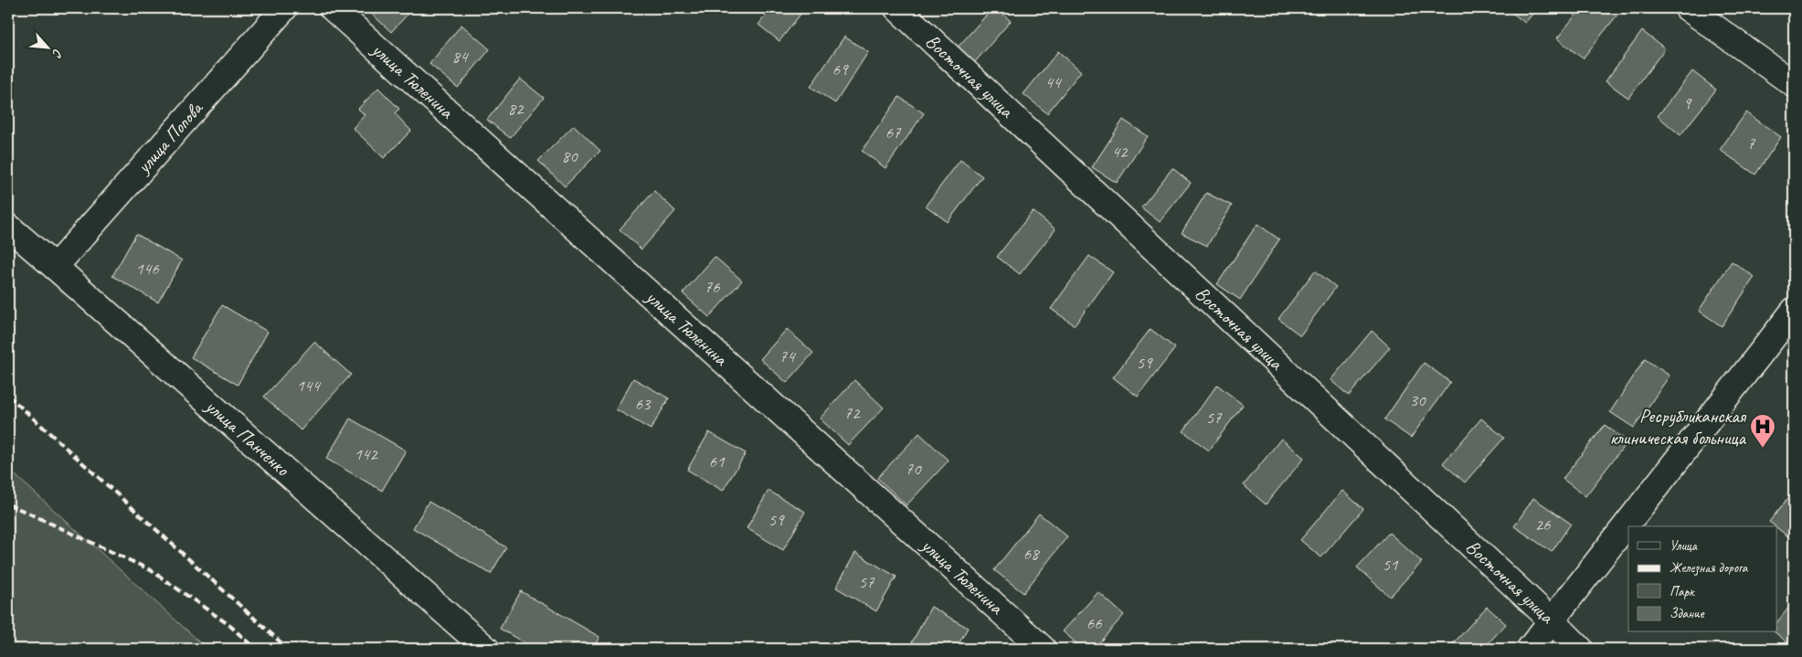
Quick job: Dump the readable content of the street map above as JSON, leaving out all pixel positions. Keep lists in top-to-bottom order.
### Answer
{
  "streets": {
    "street": [
      "Восточная улица",
      "улица Тюленина",
      "улица Попова",
      "улица Панченко"
    ]
  },
  "crossings": [
    ["улица Попова", "улица Панченко"]
  ],
  "places": {
    "hospital": ["Ресрубликанская клиническая больница"]
  },
  "house_numbers": [
    "84",
    "69",
    "44",
    "9",
    "82",
    "67",
    "7",
    "42",
    "80",
    "146",
    "76",
    "74",
    "59",
    "144",
    "30",
    "63",
    "72",
    "57",
    "142",
    "61",
    "70",
    "59",
    "26",
    "68",
    "51",
    "57",
    "66"
  ],
  "legend": [
    "Улица",
    "Железная дорога",
    "Парк",
    "Здание"
  ],
  "north": "bottom right"
}
